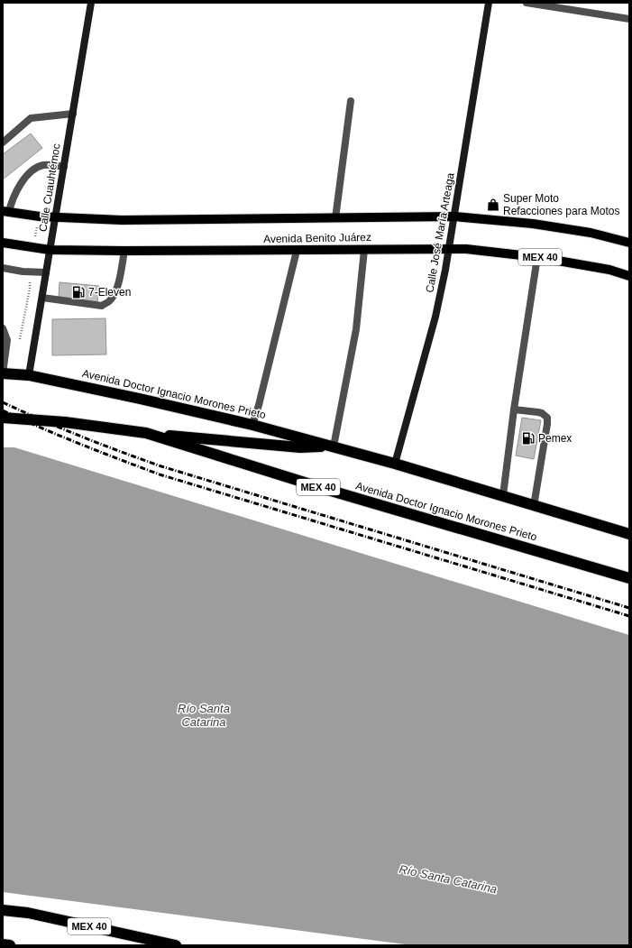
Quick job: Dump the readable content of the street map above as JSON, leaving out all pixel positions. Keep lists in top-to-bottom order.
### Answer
{
  "streets": {
    "highway": ["MEX 40", "Avenida Doctor Ignacio Morones Prieto"],
    "main road": ["Avenida Benito Juárez"],
    "street": ["Calle Cuauhtémoc", "Calle José María Arteaga"]
  },
  "crossings": [
    ["Calle Cuauhtémoc", "Avenida Benito Juárez"],
    ["Calle Cuauhtémoc", "Avenida Doctor Ignacio Morones Prieto"],
    ["Calle José María Arteaga", "Avenida Benito Juárez"],
    ["Calle José María Arteaga", "Avenida Doctor Ignacio Morones Prieto"]
  ],
  "water": ["Río Santa Catarina"],
  "places": {
    "shop": ["Super Moto Refacciones para Motos"],
    "fuel station": ["7-Eleven", "Pemex"]
  }
}
